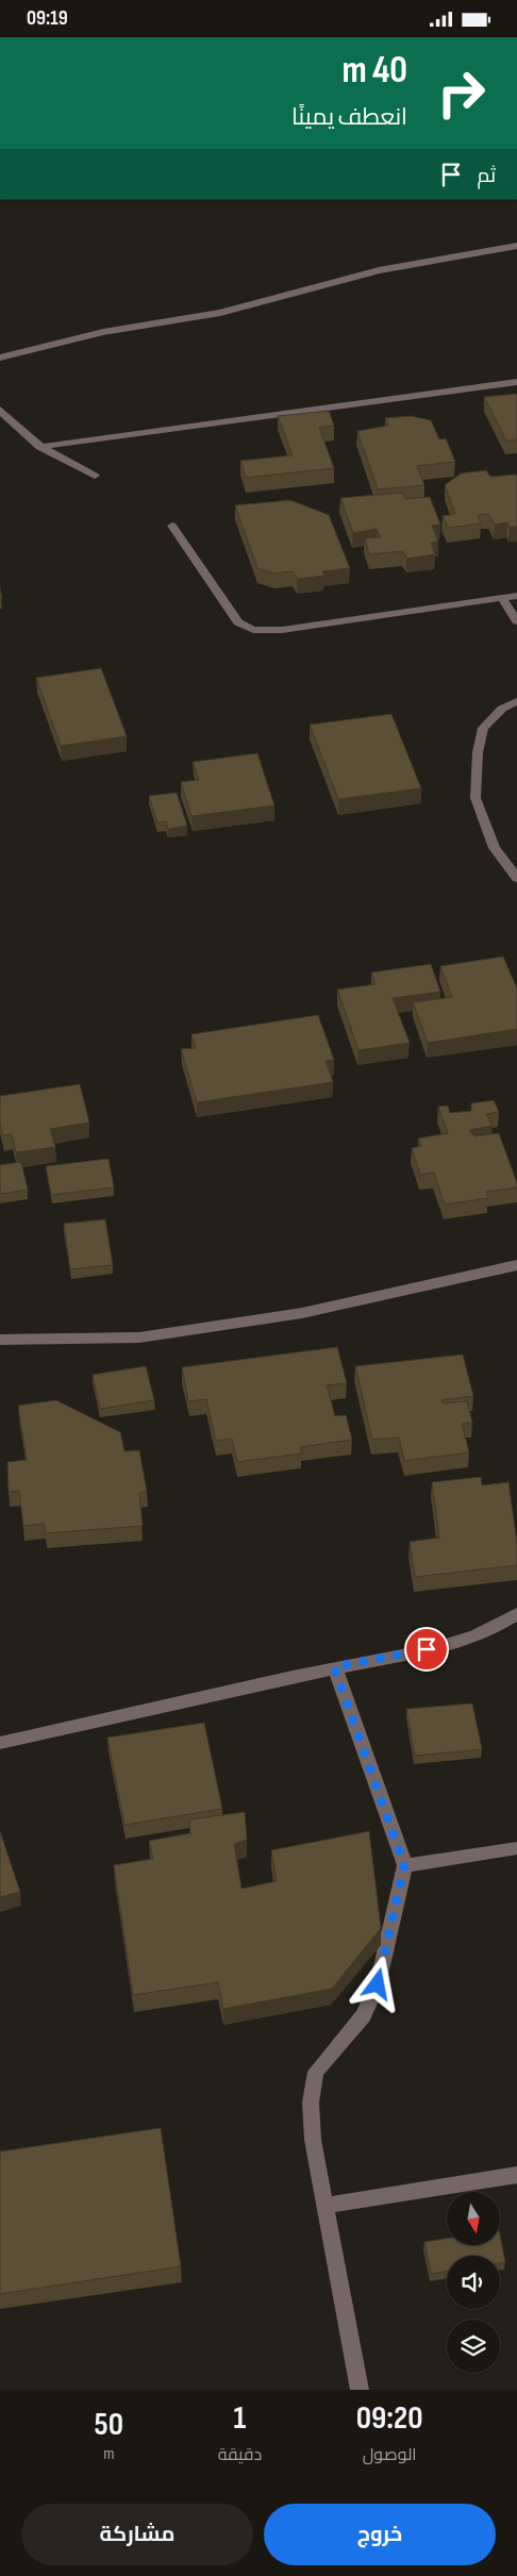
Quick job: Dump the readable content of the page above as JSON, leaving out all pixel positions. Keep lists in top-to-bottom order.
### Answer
{
  "north": "bottom",
  "page": {
    "status": "09:19",
    "turn": ["40 m", "انعطف يمينًا"],
    "then": "ثم",
    "eta": [
      "09:20",
      "الوصول",
      "1",
      "دقيقة",
      "50",
      "m"
    ],
    "buttons": ["خروج", "مشاركة"]
  }
}
